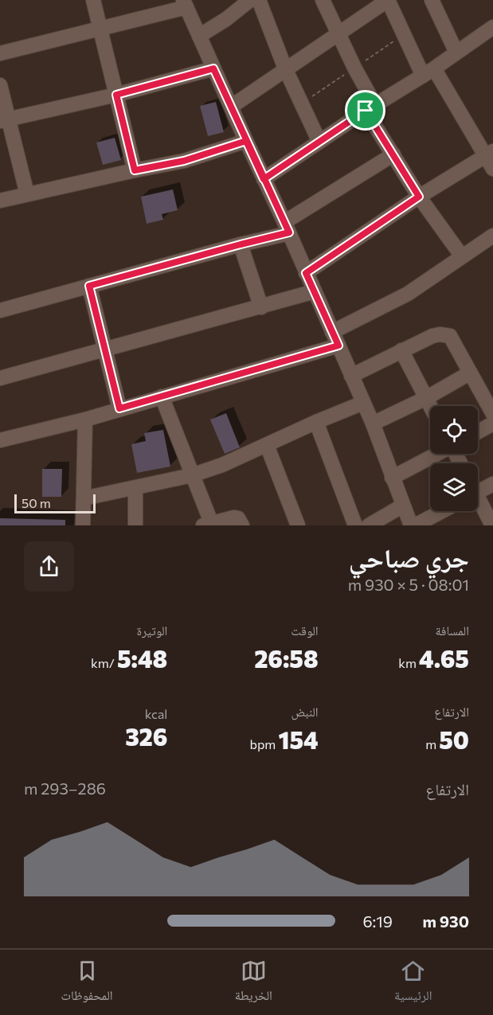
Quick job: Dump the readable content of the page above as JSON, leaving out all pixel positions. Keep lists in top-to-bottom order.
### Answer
{
  "scale_bar": "50 m",
  "page": {
    "scale": "50 m",
    "heading": ["جري صباحي", "08:01 · 5 × 930 m"],
    "stats": [
      ["المسافة", "4.65 km"],
      ["الوقت", "26:58"],
      ["الوتيرة", "5:48 /km"],
      ["الارتفاع", "50 m"],
      ["النبض", "154 bpm"],
      ["kcal", "326"]
    ],
    "chart": ["الارتفاع", "286–293 m"],
    "list": [
      {
        "name": "930 m",
        "note": "6:19"
      }
    ],
    "tabs": ["الرئيسية", "الخريطة", "المحفوظات"]
  }
}
